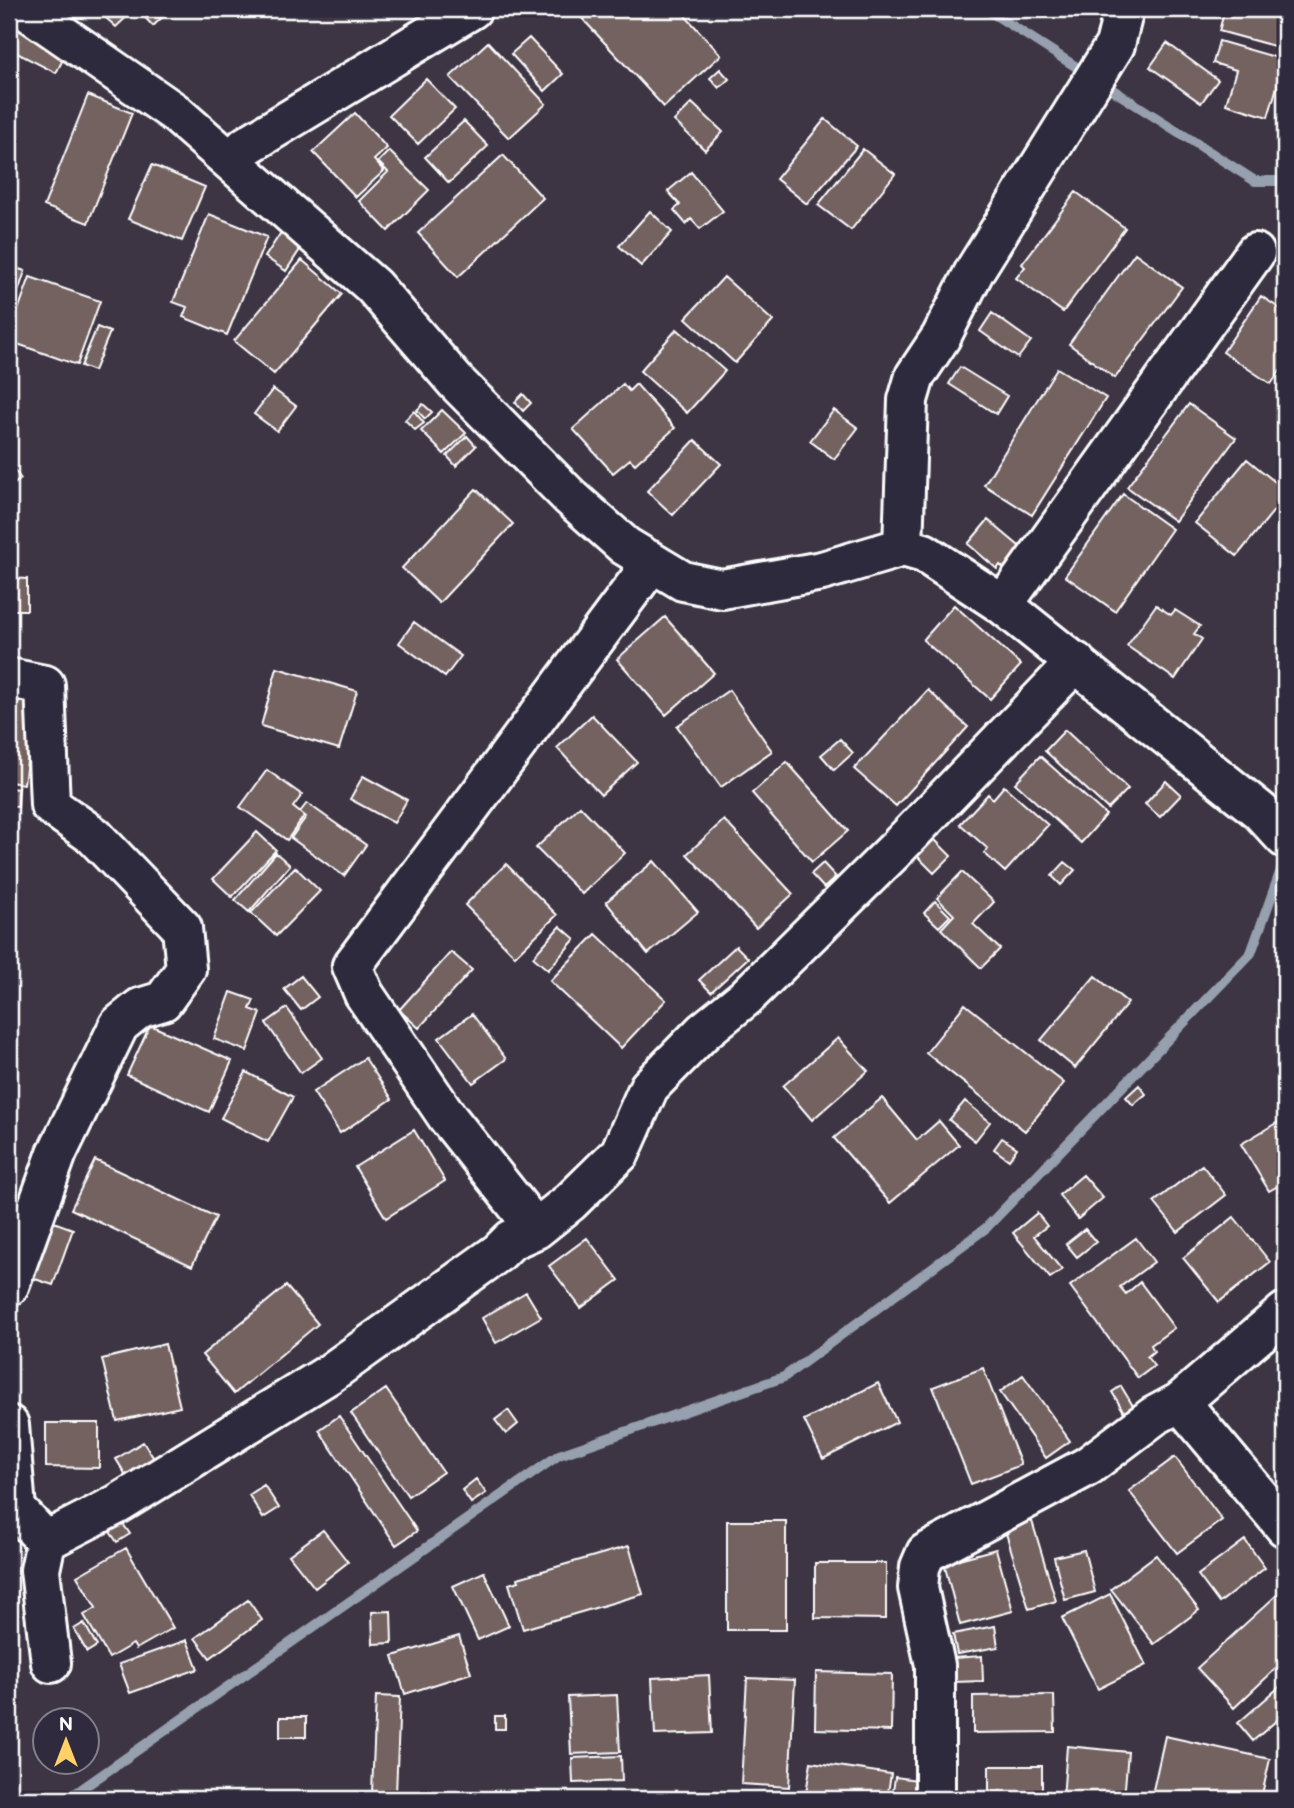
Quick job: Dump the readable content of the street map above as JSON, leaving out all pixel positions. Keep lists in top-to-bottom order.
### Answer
{
  "north": "top"
}
